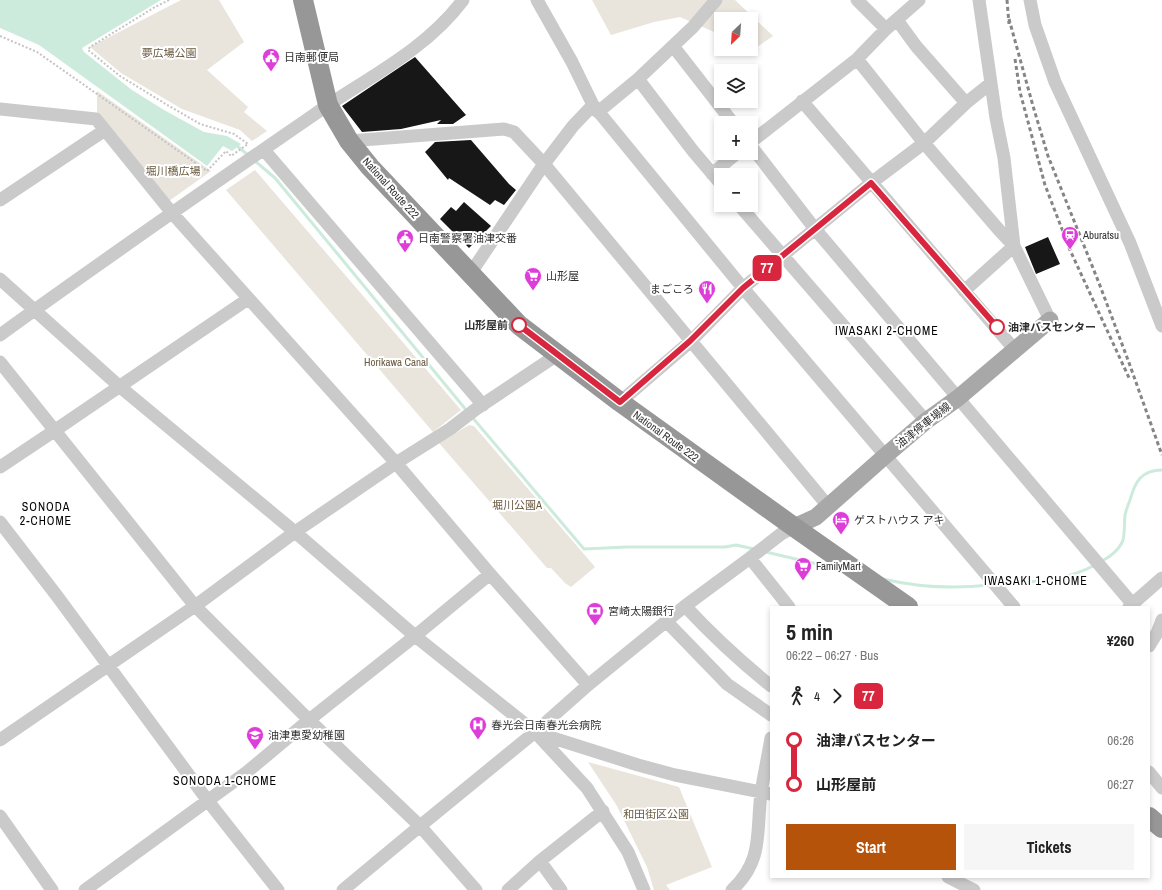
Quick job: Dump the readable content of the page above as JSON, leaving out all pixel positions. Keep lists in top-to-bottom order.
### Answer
{
  "streets": {
    "highway": ["National Route 222"],
    "main road": ["油津停車場線"]
  },
  "crossings": [
    ["National Route 222", "油津停車場線"]
  ],
  "districts": [
    "IWASAKI 2-CHOME",
    "SONODA 2-CHOME",
    "IWASAKI 1-CHOME",
    "SONODA 1-CHOME"
  ],
  "parks": [
    "夢広場公園",
    "堀川橋広場",
    "Horikawa Canal",
    "堀川公園A",
    "和田街区公園"
  ],
  "places": {
    "public building": ["日南郵便局", "日南警察署油津交番"],
    "station": ["Aburatsu"],
    "supermarket": ["山形屋", "FamilyMart"],
    "restaurant": ["まごころ"],
    "other": ["山形屋前", "油津バスセンター"],
    "hotel": ["ゲストハウス アキ"],
    "bank": ["宮崎太陽銀行"],
    "hospital": ["春光会日南春光会病院"],
    "school or university": ["油津恵愛幼稚園"]
  },
  "lines": ["bus line 77"],
  "north": "bottom left",
  "page": {
    "on_map": "77",
    "map_buttons": ["+", "−"],
    "heading": ["5 min", "06:22 – 06:27 · Bus", "¥260"],
    "legs": ["4", "77"],
    "list": [
      {
        "name": "油津バスセンター",
        "value": "06:26"
      },
      {
        "name": "山形屋前",
        "value": "06:27"
      }
    ],
    "buttons": ["Start", "Tickets"]
  }
}
